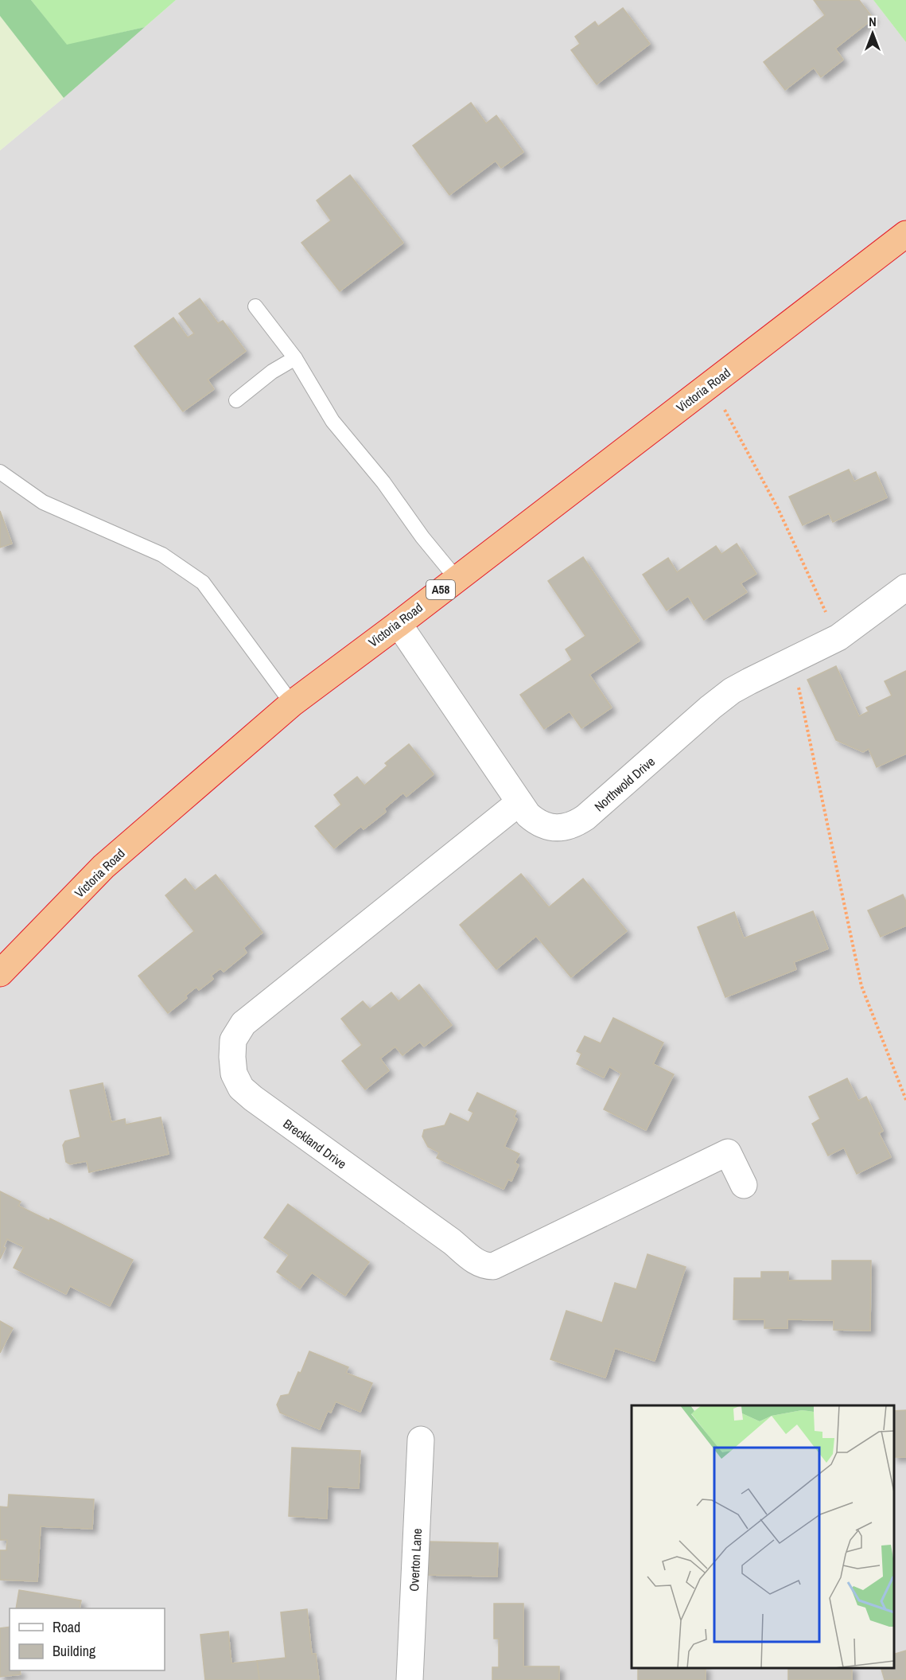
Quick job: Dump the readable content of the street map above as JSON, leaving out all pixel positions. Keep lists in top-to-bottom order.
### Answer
{
  "streets": {
    "highway": ["Victoria Road", "A58"],
    "street": ["Northwold Drive", "Breckland Drive", "Overton Lane"]
  },
  "crossings": [
    ["Victoria Road", "Northwold Drive"],
    ["Northwold Drive", "Breckland Drive"]
  ],
  "legend": ["Road", "Building"],
  "north": "top"
}
